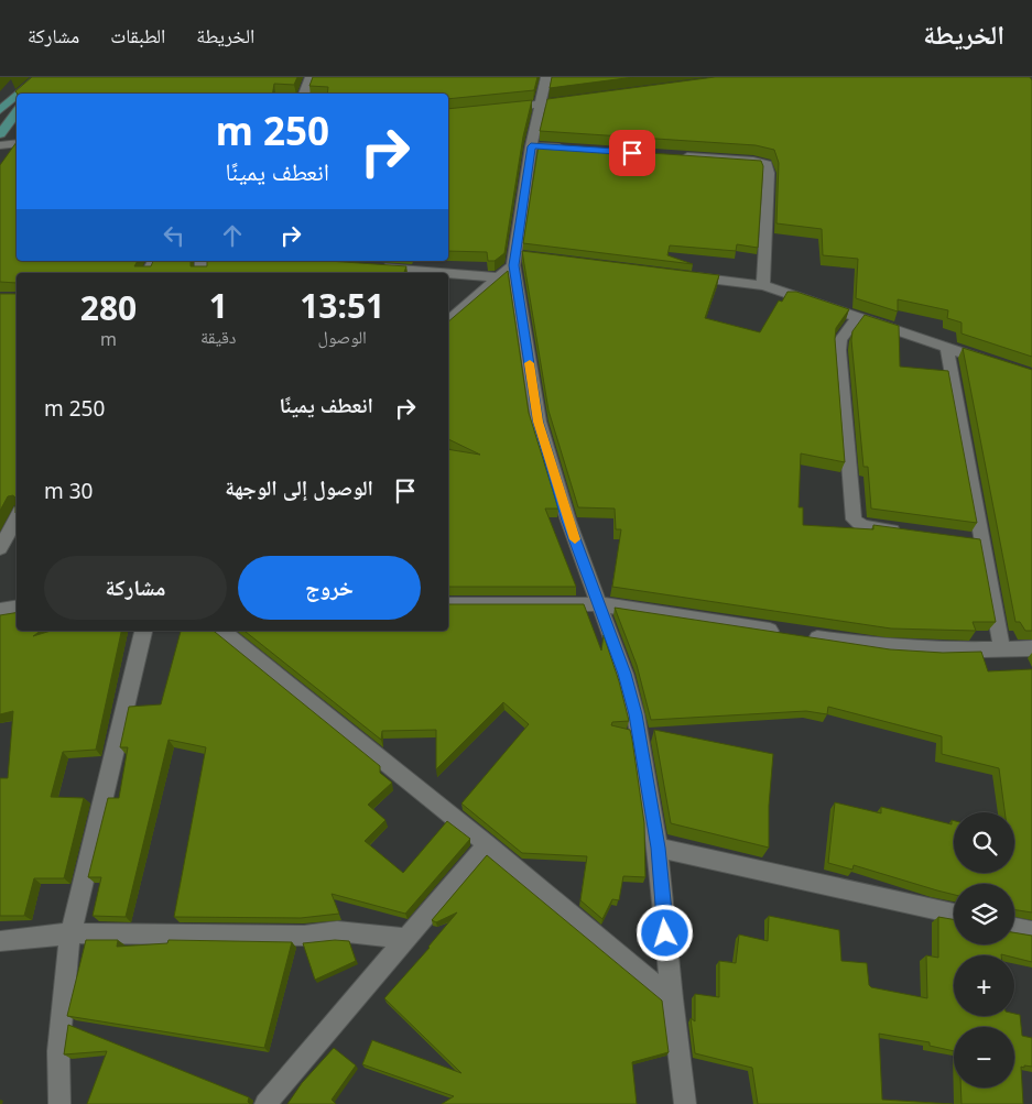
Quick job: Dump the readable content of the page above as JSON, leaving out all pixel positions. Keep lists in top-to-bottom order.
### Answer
{
  "page": {
    "header": "الخريطة",
    "nav": ["الخريطة", "الطبقات", "مشاركة"],
    "turn": ["250 m", "انعطف يمينًا"],
    "eta": [
      "13:51",
      "الوصول",
      "1",
      "دقيقة",
      "280",
      "m"
    ],
    "list": [
      {
        "name": "انعطف يمينًا",
        "value": "250 m"
      },
      {
        "name": "الوصول إلى الوجهة",
        "value": "30 m"
      }
    ],
    "buttons": ["خروج", "مشاركة"],
    "map_buttons": ["+", "−"]
  }
}
